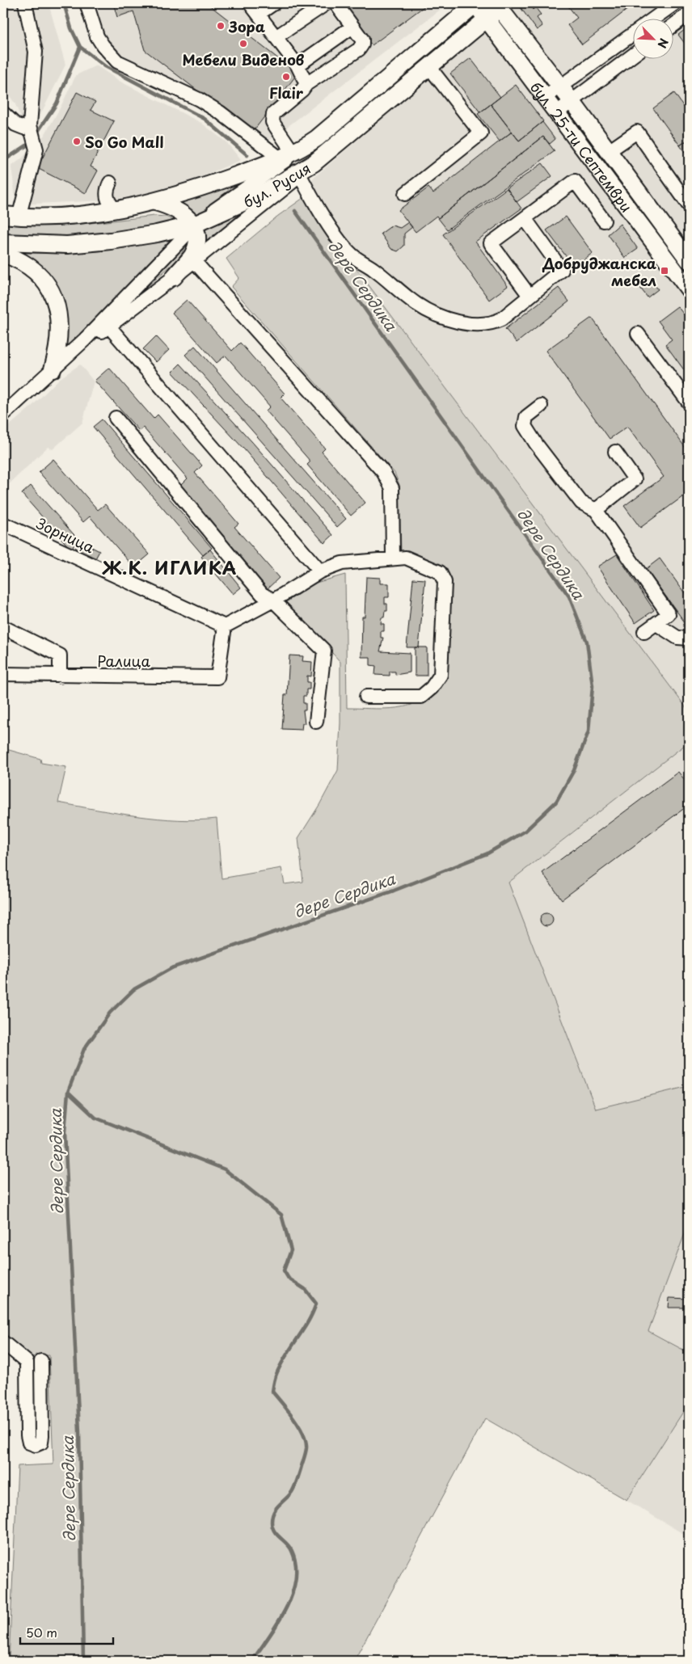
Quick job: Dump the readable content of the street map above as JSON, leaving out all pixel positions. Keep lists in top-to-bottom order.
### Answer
{
  "streets": {
    "main road": ["бул. 25-ти Септември", "бул. Русия"],
    "street": ["Зорница", "Ралица"]
  },
  "crossings": [
    ["бул. 25-ти Септември", "бул. Русия"],
    ["Зорница", "Ралица"]
  ],
  "districts": ["Ж.К. ИГЛИКА"],
  "water": ["дере Сердика"],
  "places": {
    "other": [
      "Зора",
      "Мебели Виденов",
      "Flair",
      "So Go Mall"
    ],
    "transit": ["Добруджанска мебел"]
  },
  "scale_bar": "50 m",
  "north": "bottom right"
}
